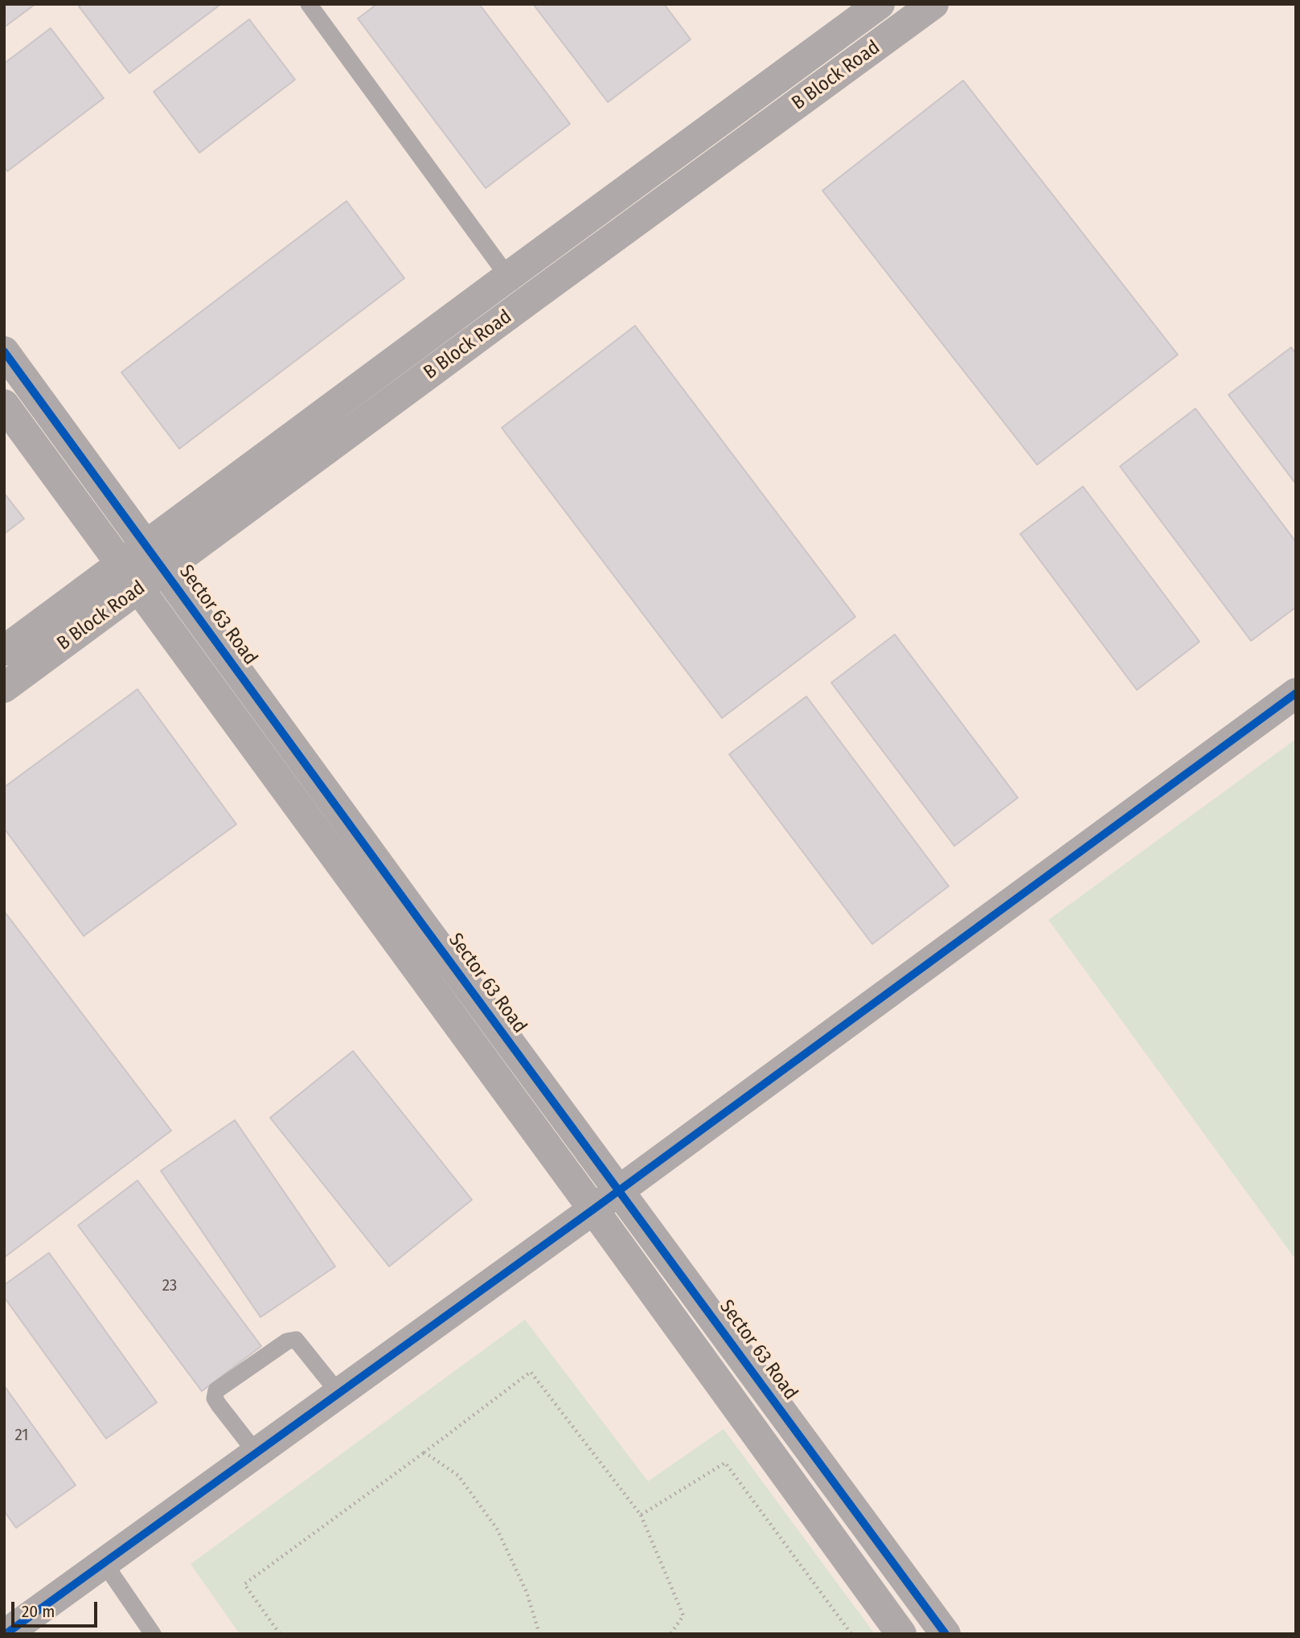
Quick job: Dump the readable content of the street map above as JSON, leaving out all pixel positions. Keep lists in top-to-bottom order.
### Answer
{
  "streets": {
    "street": ["B Block Road", "Sector 63 Road"]
  },
  "crossings": [
    ["B Block Road", "Sector 63 Road"]
  ],
  "house_numbers": ["23", "21"],
  "scale_bar": "20 m"
}
